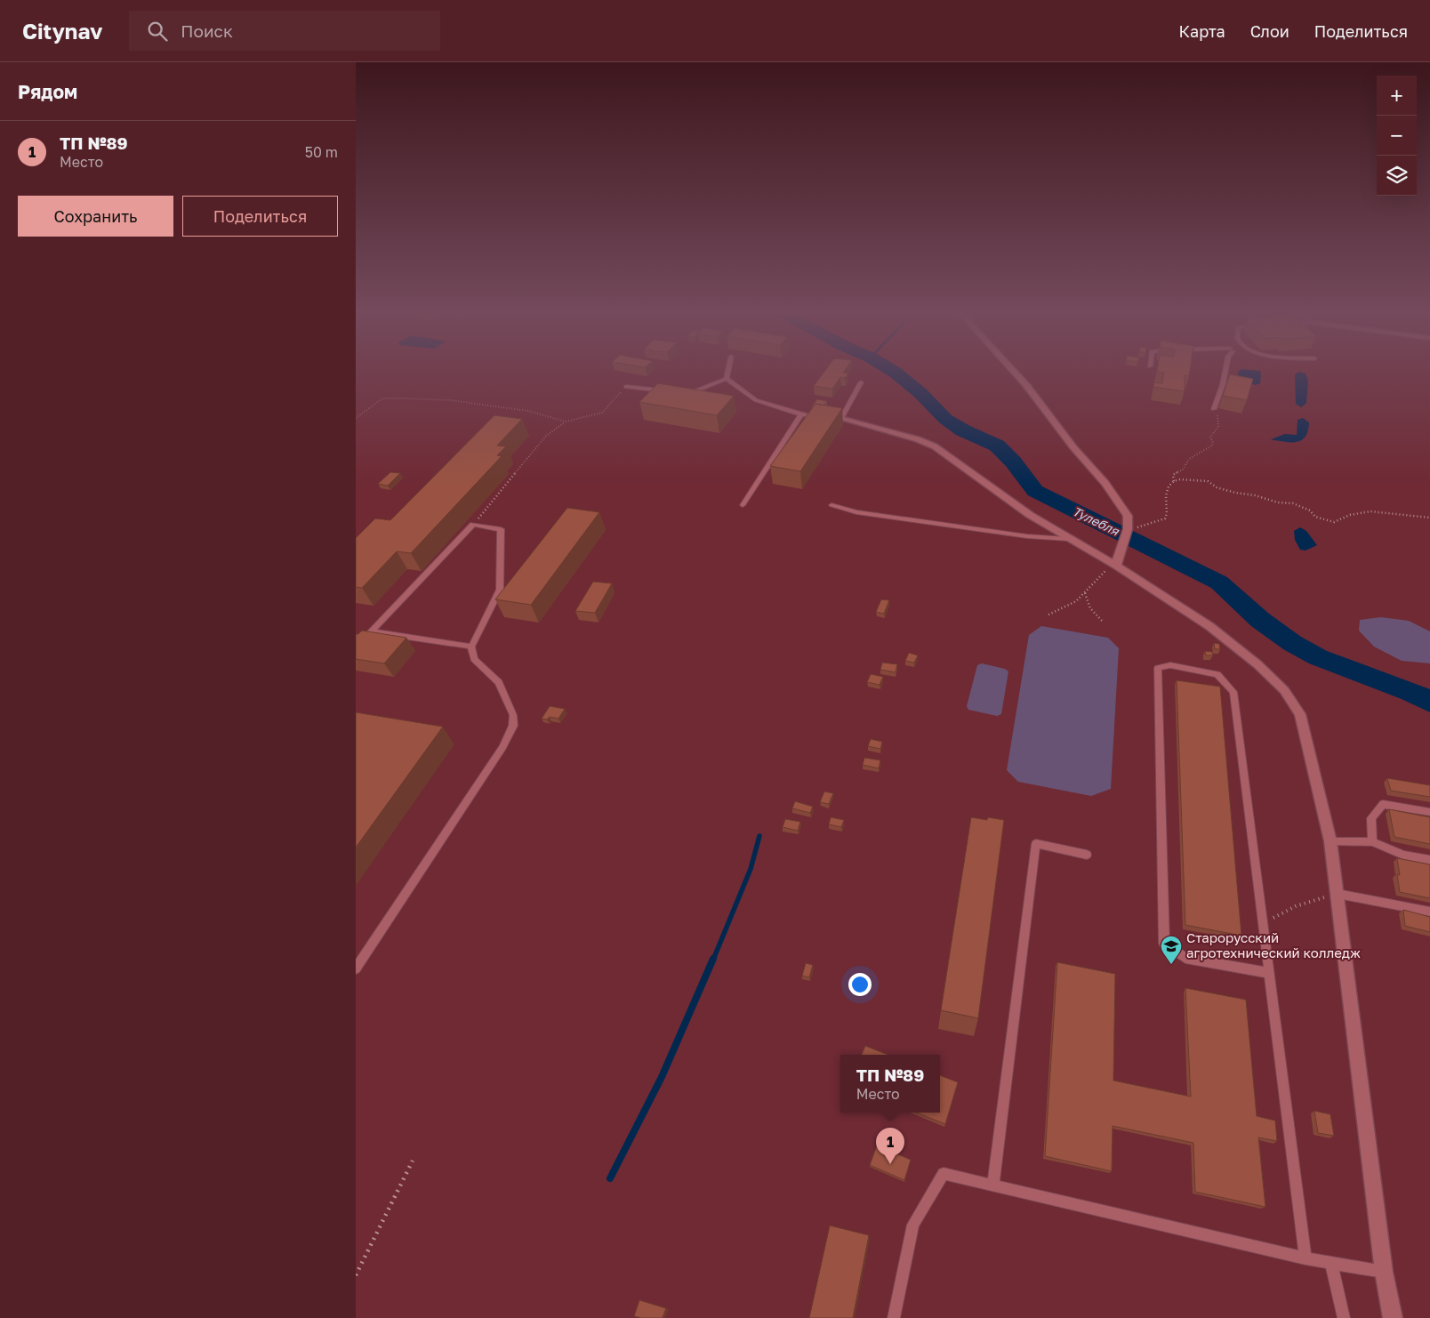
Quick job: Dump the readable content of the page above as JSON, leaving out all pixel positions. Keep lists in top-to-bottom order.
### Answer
{
  "water": ["Тулебля"],
  "places": {
    "school or university": ["Старорусский агротехнический колледж"]
  },
  "page": {
    "header": "Citynav",
    "search": "Поиск",
    "nav": ["Карта", "Слои", "Поделиться"],
    "heading": "Рядом",
    "map_buttons": ["+", "−"],
    "list": [
      {
        "mark": "1",
        "name": "ТП №89",
        "note": "Место",
        "value": "50 m"
      }
    ],
    "buttons": ["Сохранить", "Поделиться"],
    "popup": ["ТП №89", "Место"],
    "pins": "1"
  }
}
